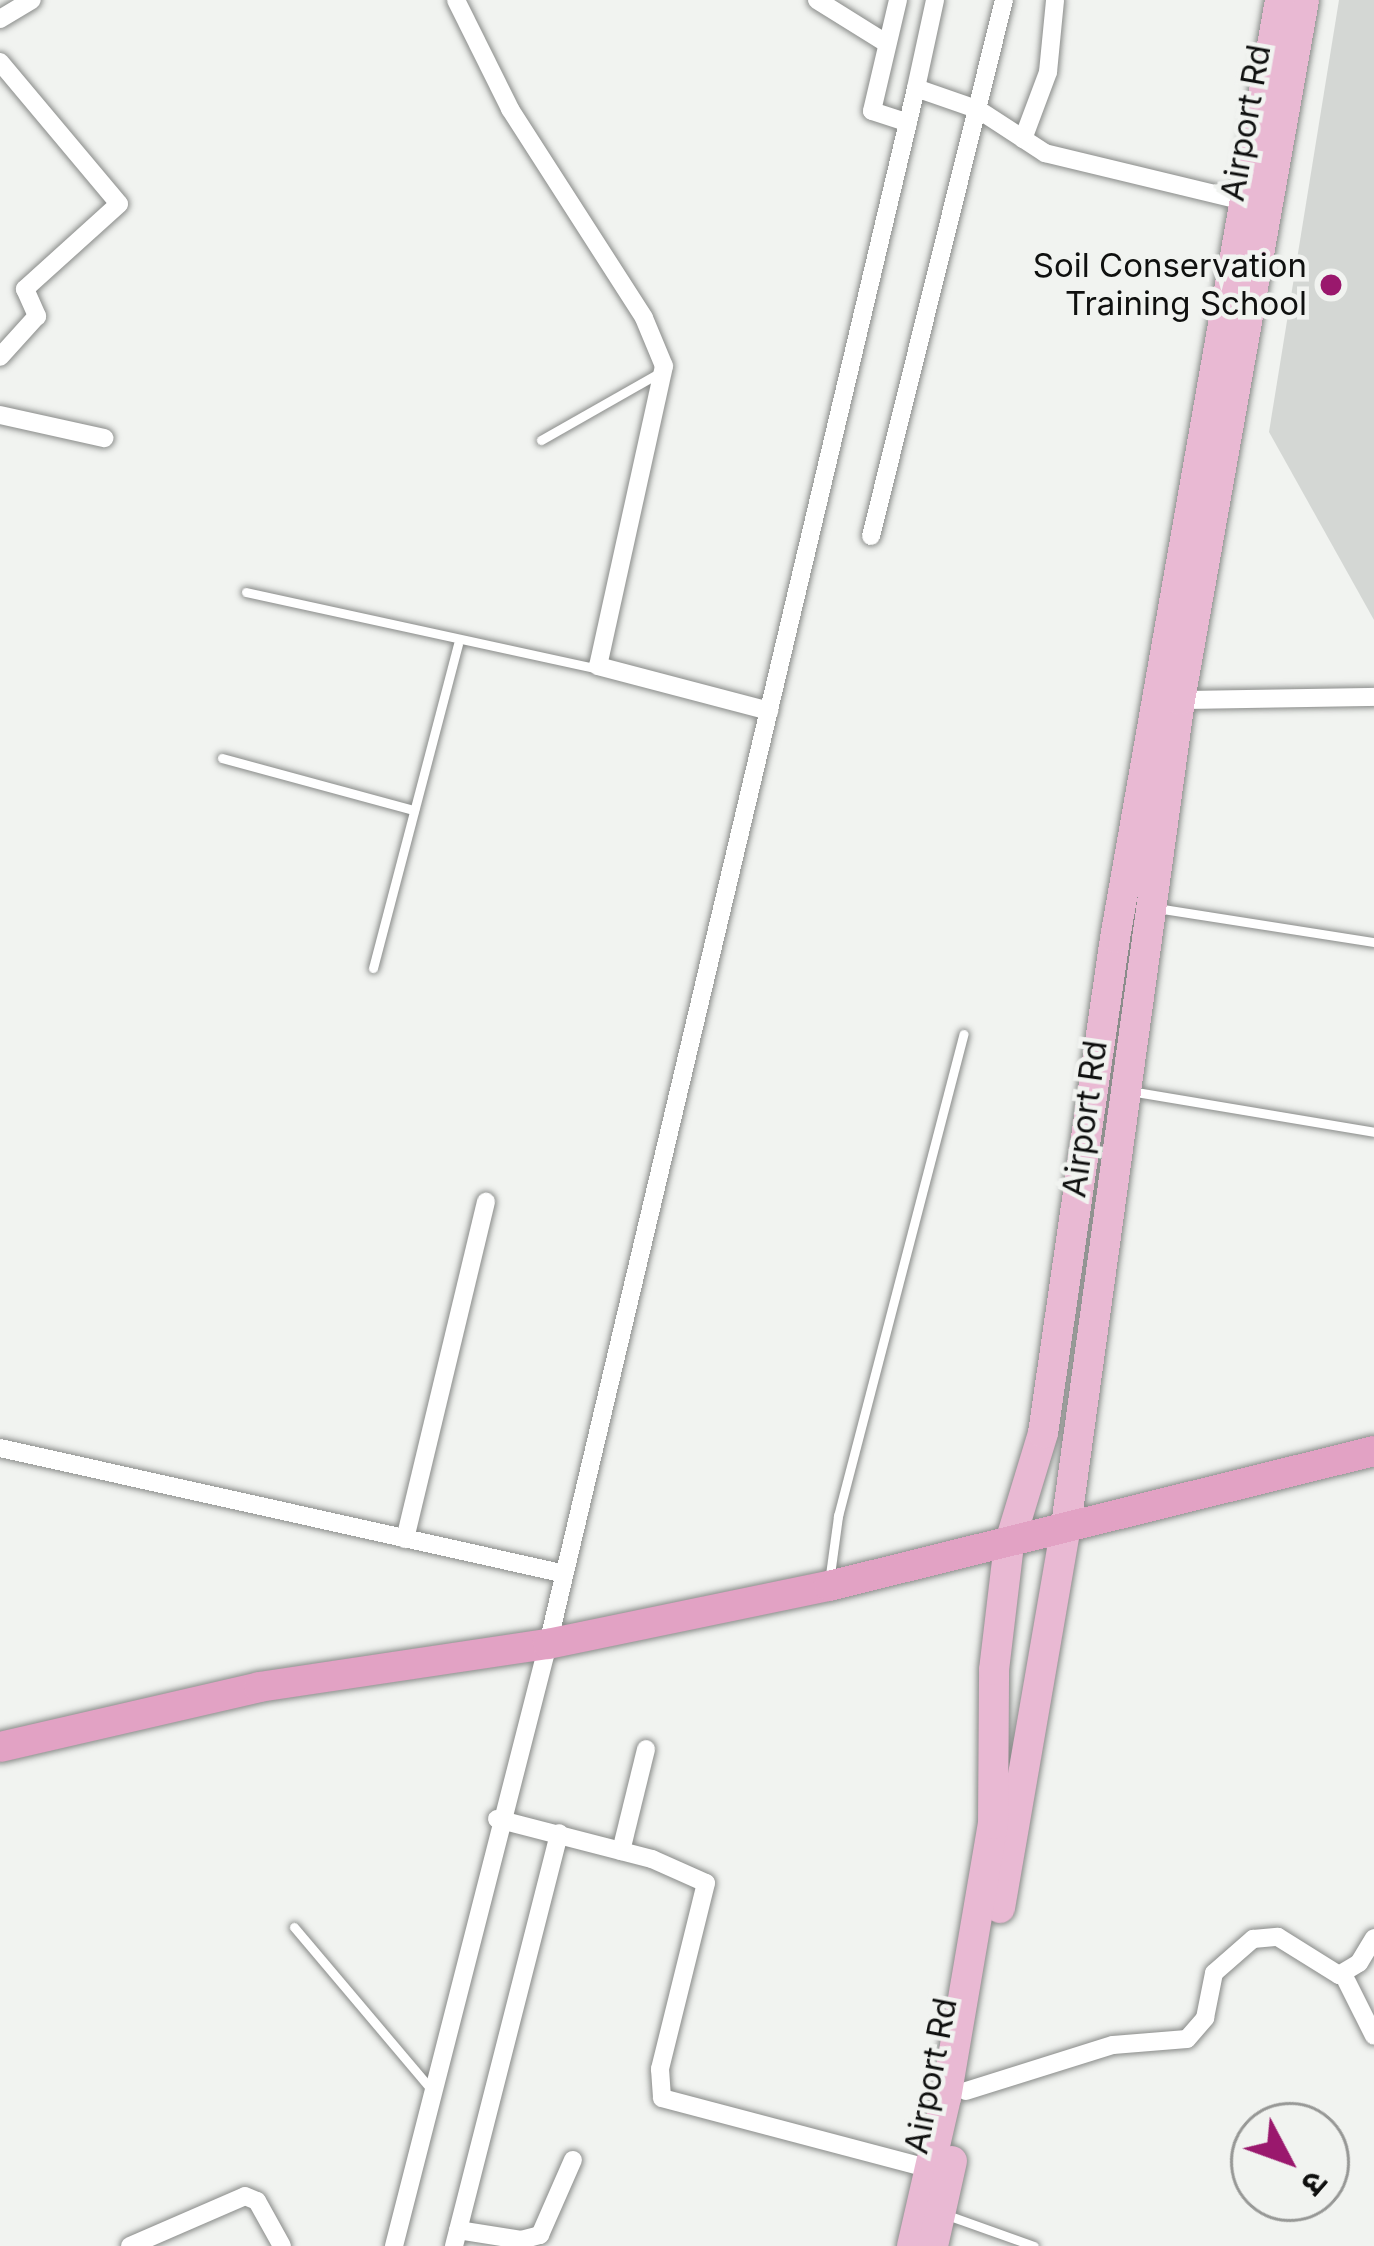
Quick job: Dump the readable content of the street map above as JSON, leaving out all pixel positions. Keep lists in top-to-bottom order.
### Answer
{
  "streets": {
    "main road": ["Airport Rd"]
  },
  "places": ["Soil Conservation Training School"],
  "north": "bottom right"
}
